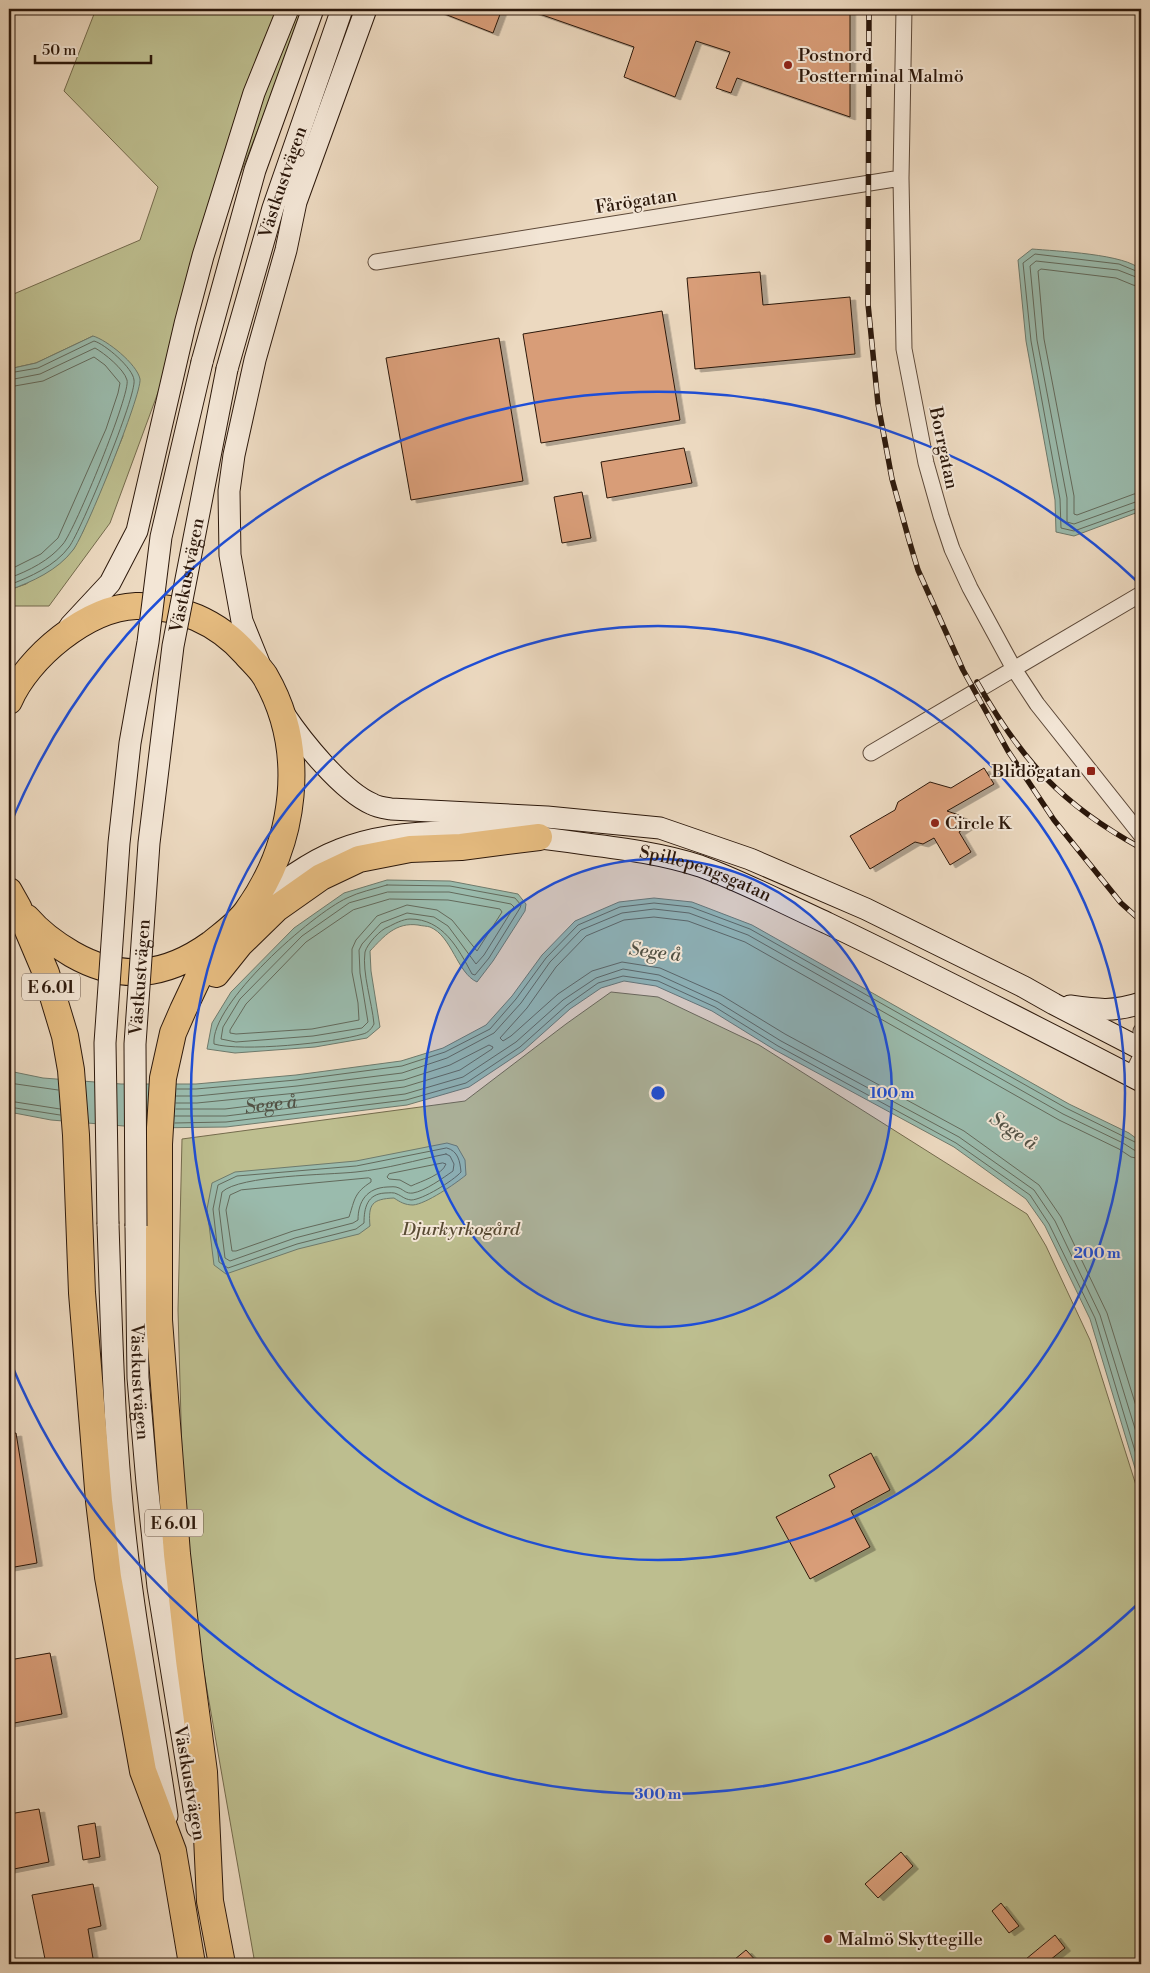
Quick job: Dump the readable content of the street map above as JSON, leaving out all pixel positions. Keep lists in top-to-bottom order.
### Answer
{
  "streets": {
    "highway": ["Västkustvägen", "E 6.01"],
    "main road": ["Spillepengsgatan"],
    "street": ["Fårögatan", "Borrgatan"]
  },
  "crossings": [
    ["Västkustvägen", "E 6.01"],
    ["Fårögatan", "Borrgatan"]
  ],
  "water": ["Sege å"],
  "parks": ["Djurkyrkogård"],
  "places": {
    "other": ["Postnord Postterminal Malmö", "Circle K", "Malmö Skyttegille"],
    "transit": ["Blidögatan"]
  },
  "scale_bar": "50 m",
  "rings": ["100 m", "200 m", "300 m"]
}
